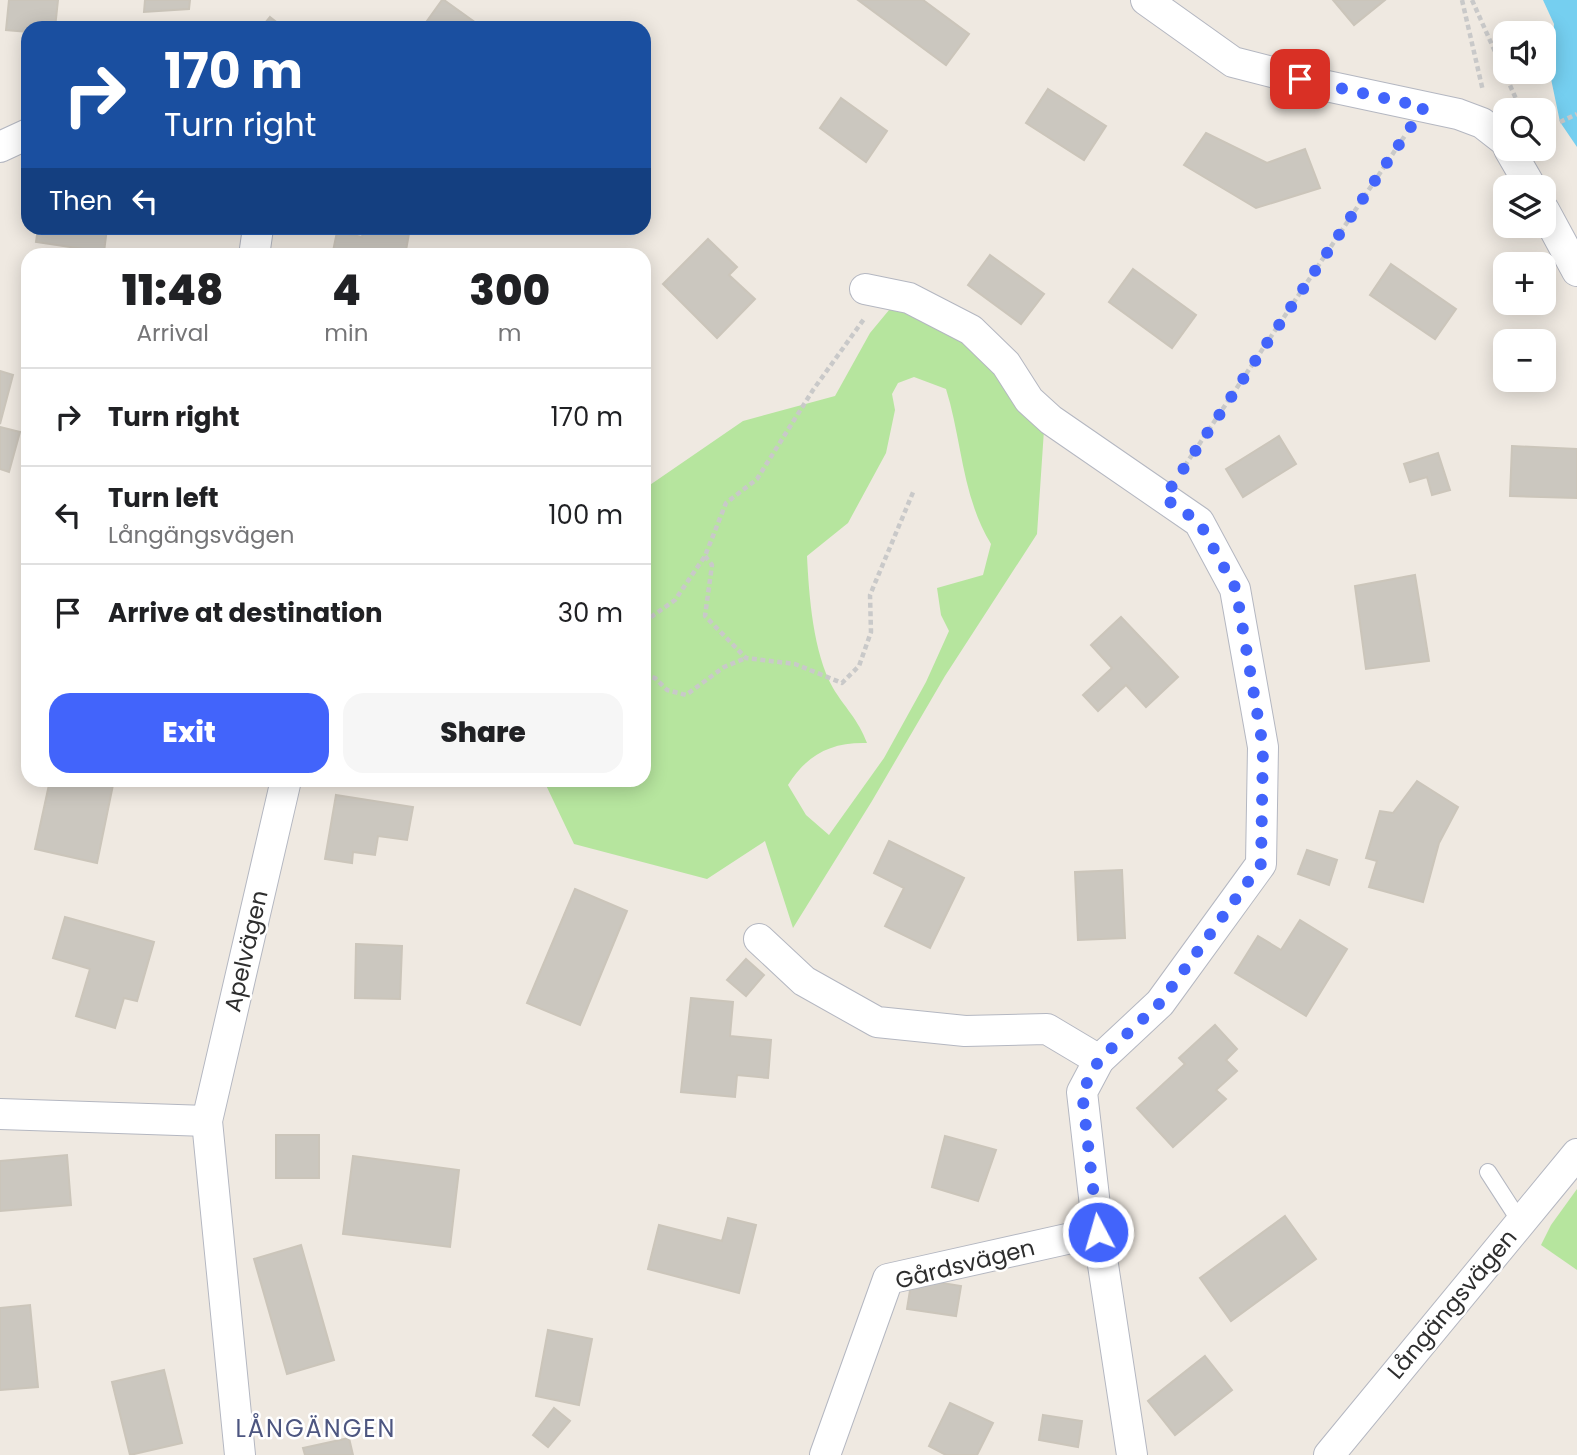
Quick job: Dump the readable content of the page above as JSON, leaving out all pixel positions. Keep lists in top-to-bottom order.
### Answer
{
  "streets": {
    "street": ["Apelvägen", "Gårdsvägen", "Långängsvägen"]
  },
  "districts": ["LÅNGÄNGEN"],
  "page": {
    "map_buttons": ["+", "−"],
    "turn": ["170 m", "Turn right"],
    "then": "Then",
    "eta": [
      "11:48",
      "Arrival",
      "4",
      "min",
      "300",
      "m"
    ],
    "list": [
      {
        "name": "Turn right",
        "value": "170 m"
      },
      {
        "name": "Turn left",
        "note": "Långängsvägen",
        "value": "100 m"
      },
      {
        "name": "Arrive at destination",
        "value": "30 m"
      }
    ],
    "buttons": ["Exit", "Share"]
  }
}
